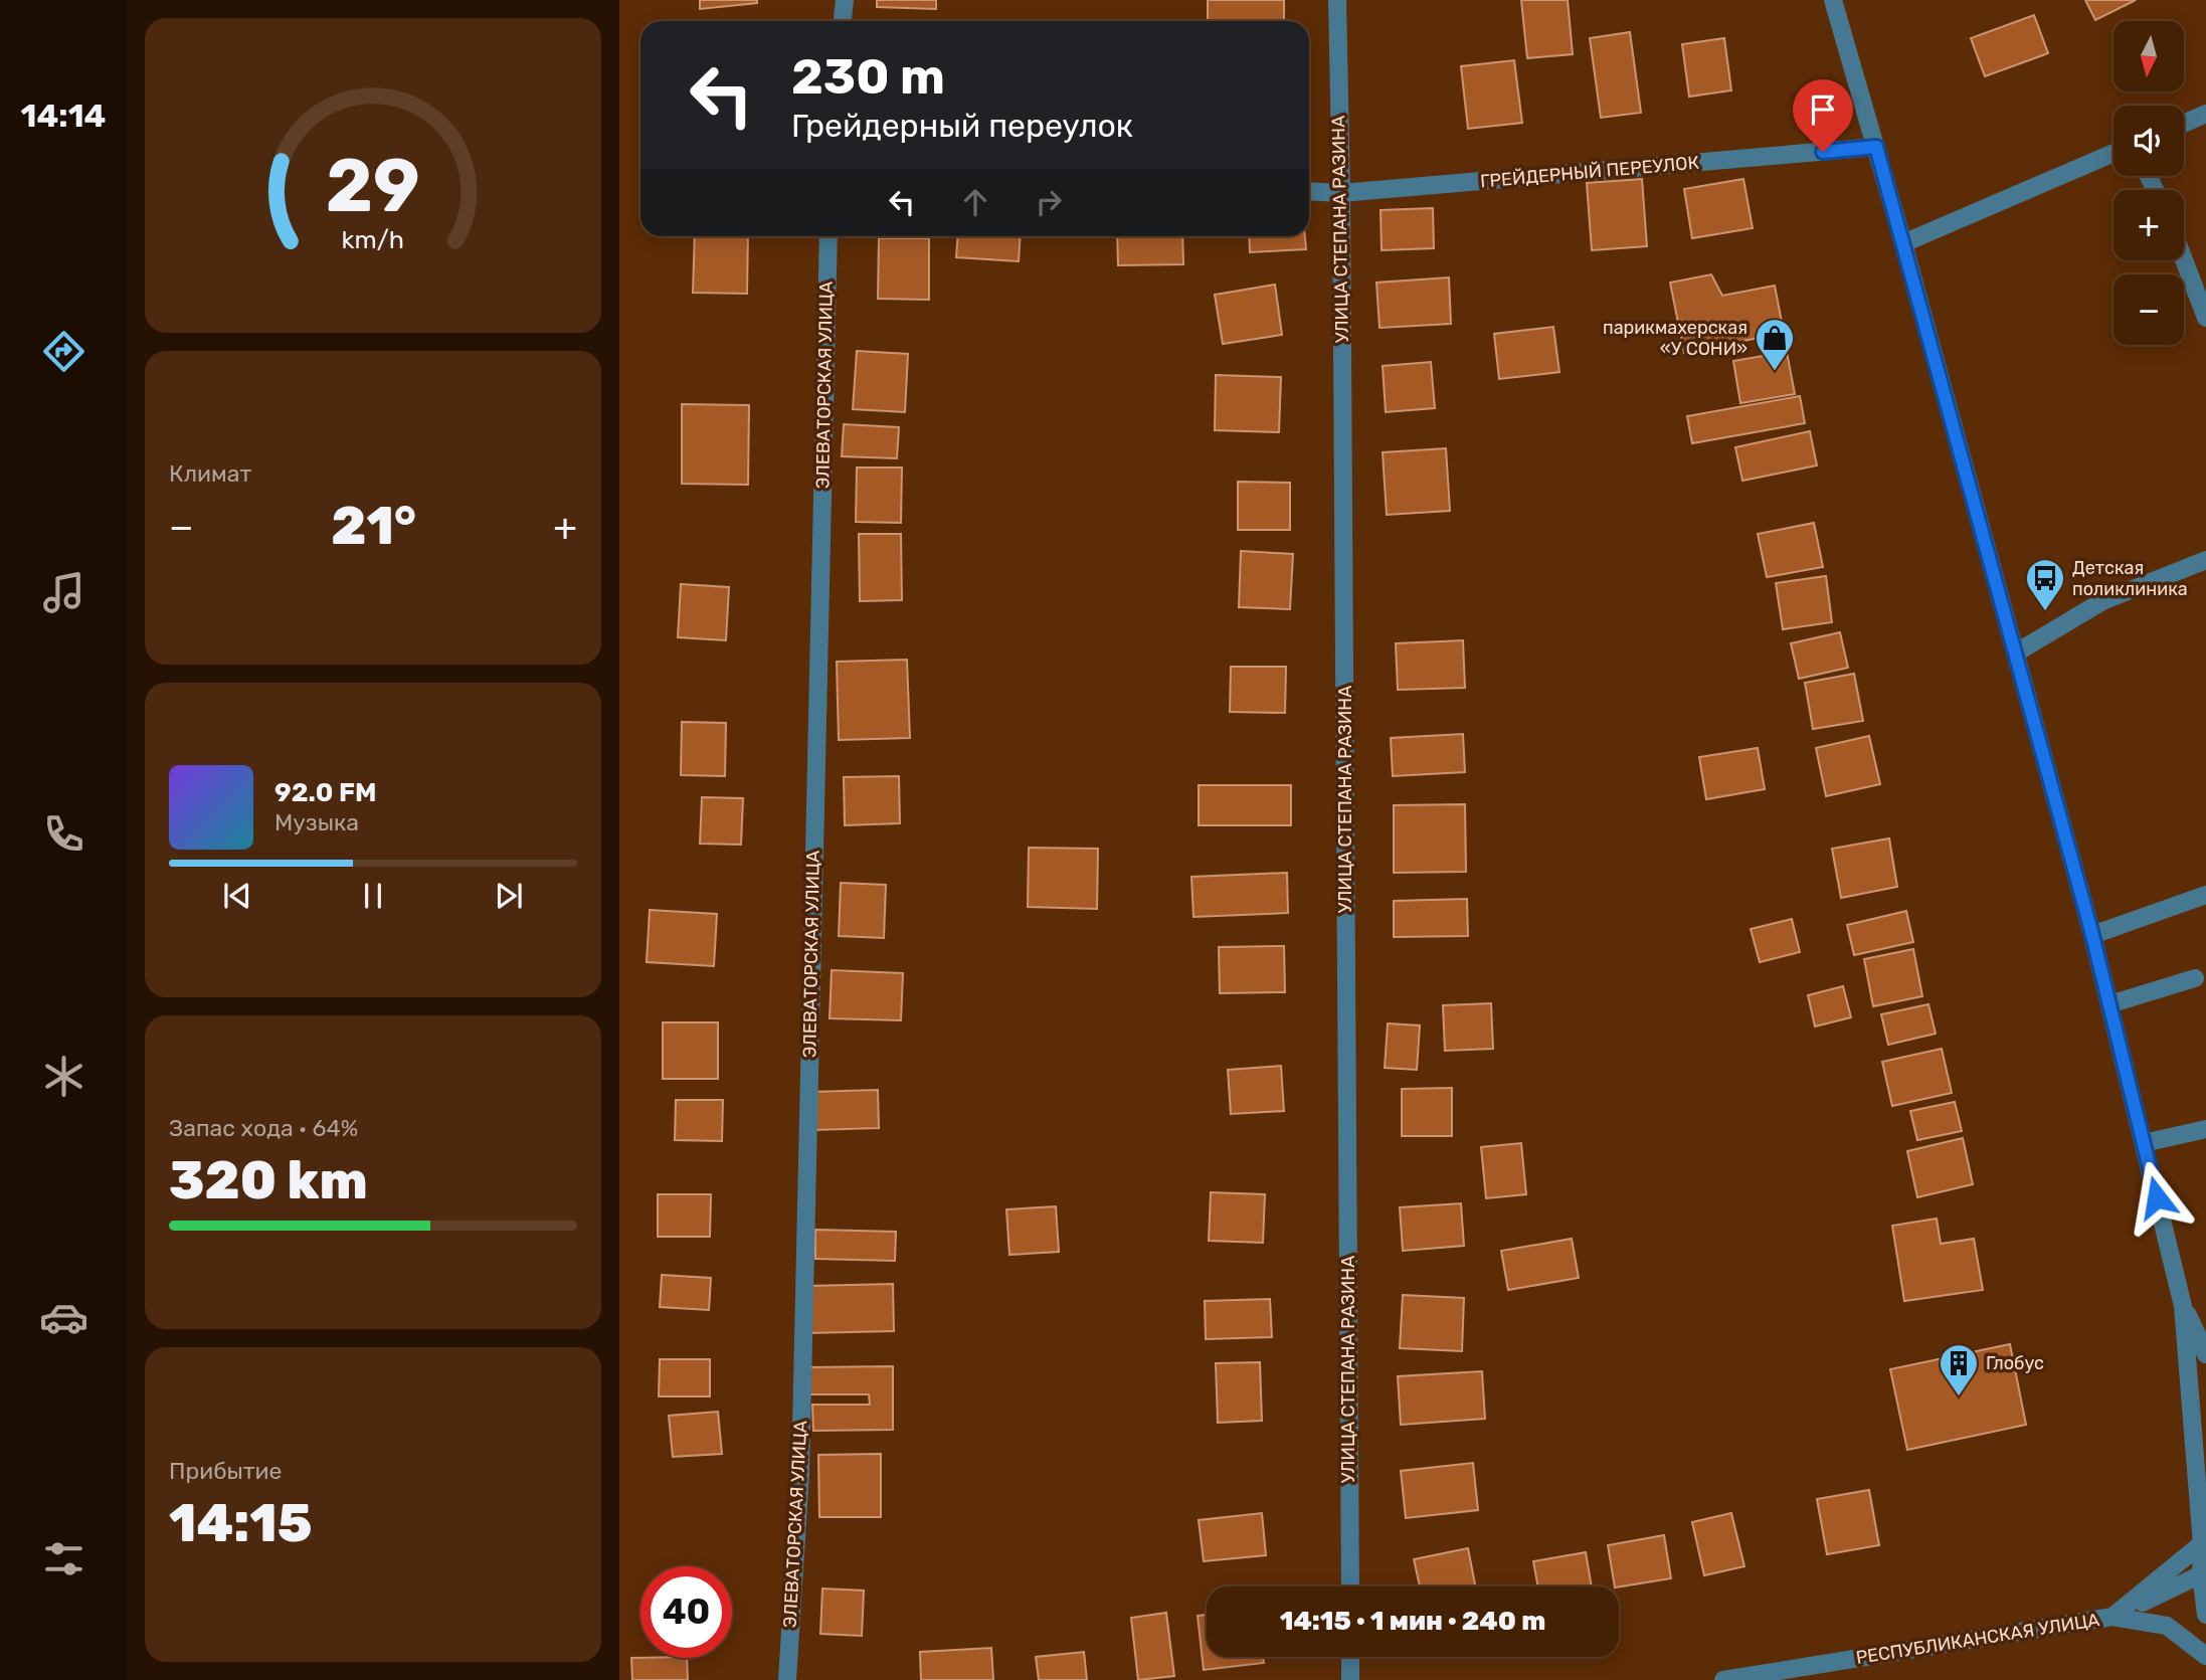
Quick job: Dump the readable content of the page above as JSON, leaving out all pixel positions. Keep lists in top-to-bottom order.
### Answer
{
  "streets": {
    "street": [
      "ГРЕЙДЕРНЫЙ ПЕРЕУЛОК",
      "УЛИЦА СТЕПАНА РАЗИНА",
      "ЭЛЕВАТОРСКАЯ УЛИЦА",
      "РЕСПУБЛИКАНСКАЯ УЛИЦА"
    ]
  },
  "crossings": [
    ["ГРЕЙДЕРНЫЙ ПЕРЕУЛОК", "УЛИЦА СТЕПАНА РАЗИНА"]
  ],
  "places": {
    "shop": ["парикмахерская «У СОНИ»"],
    "bus stop": ["Детская поликлиника"],
    "building": ["Глобус"]
  },
  "north": "bottom",
  "page": {
    "tabs": "14:14",
    "map_buttons": ["+", "−"],
    "turn": ["230 m", "Грейдерный переулок"],
    "tile": [
      "Климат",
      ["Запас хода · 64%", "320 km"],
      ["Прибытие", "14:15"]
    ],
    "heat": ["−", "21°", "+"],
    "song": ["92.0 FM", "Музыка"],
    "limit": "40",
    "trip": "14:15 · 1 мин · 240 m",
    "gauge": ["29", "km/h"]
  }
}
